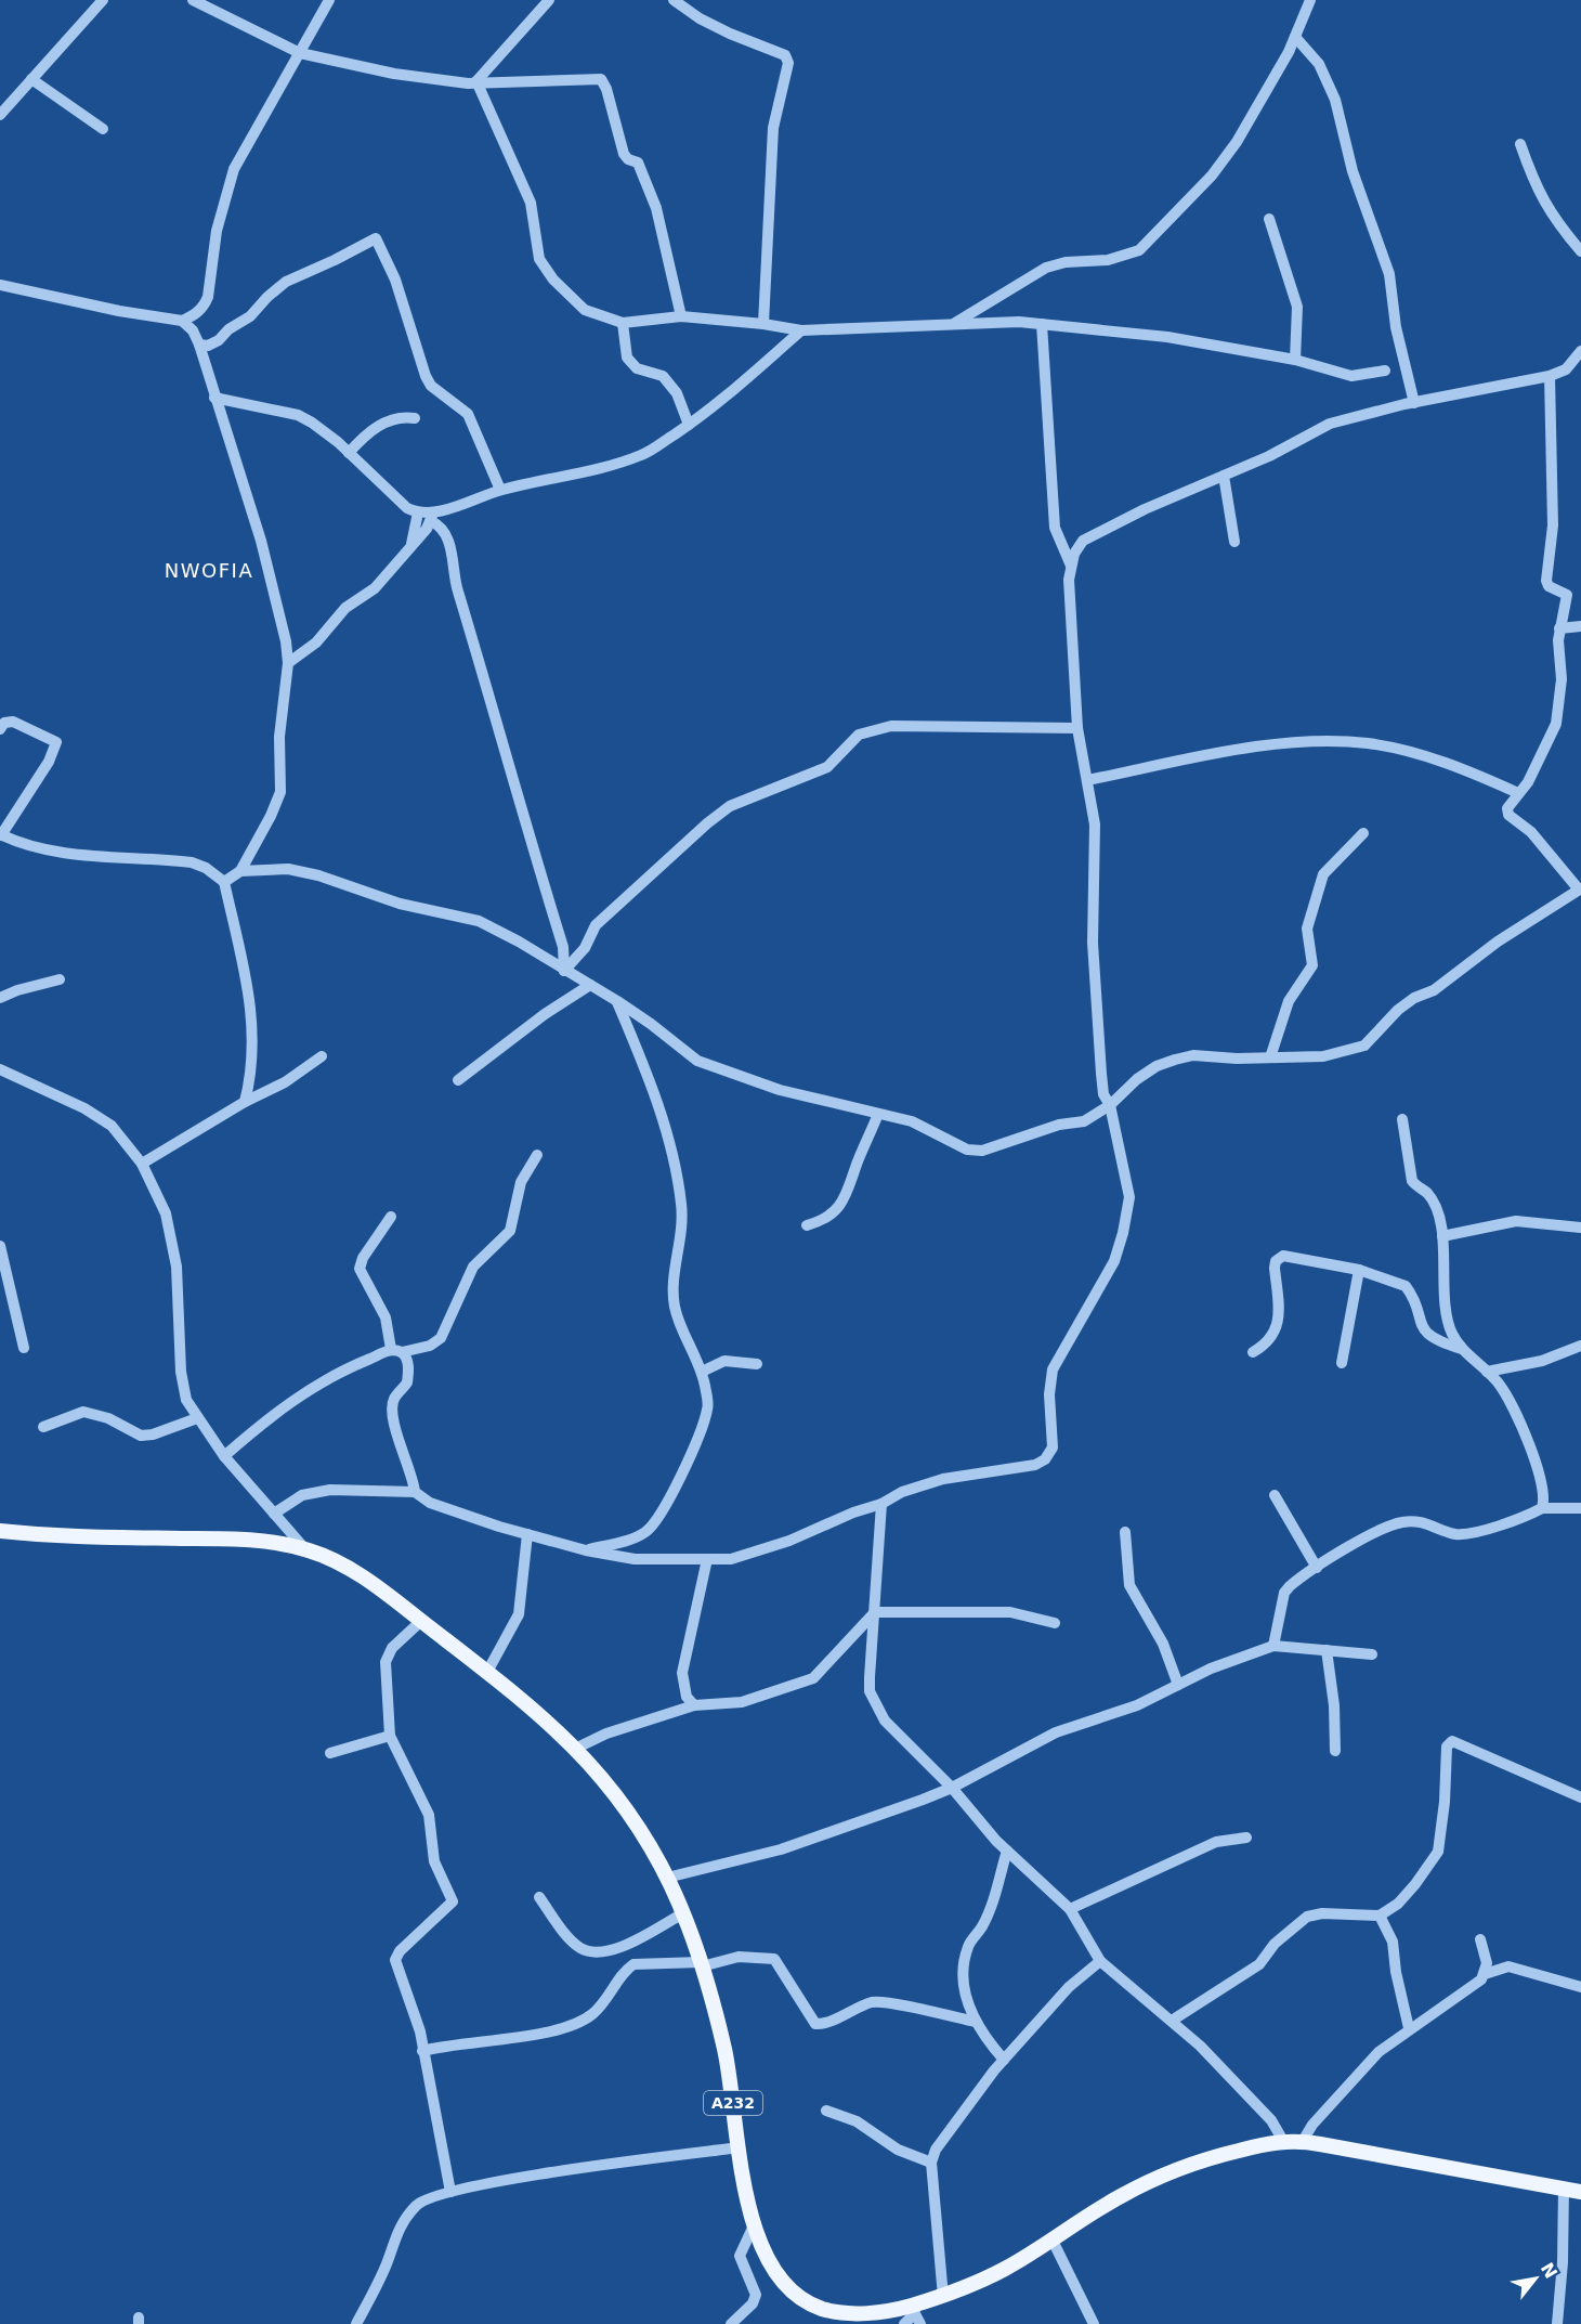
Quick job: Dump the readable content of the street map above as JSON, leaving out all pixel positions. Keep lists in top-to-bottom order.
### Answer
{
  "streets": {
    "main road": ["A232"]
  },
  "districts": ["NWOFIA"],
  "north": "top right"
}
